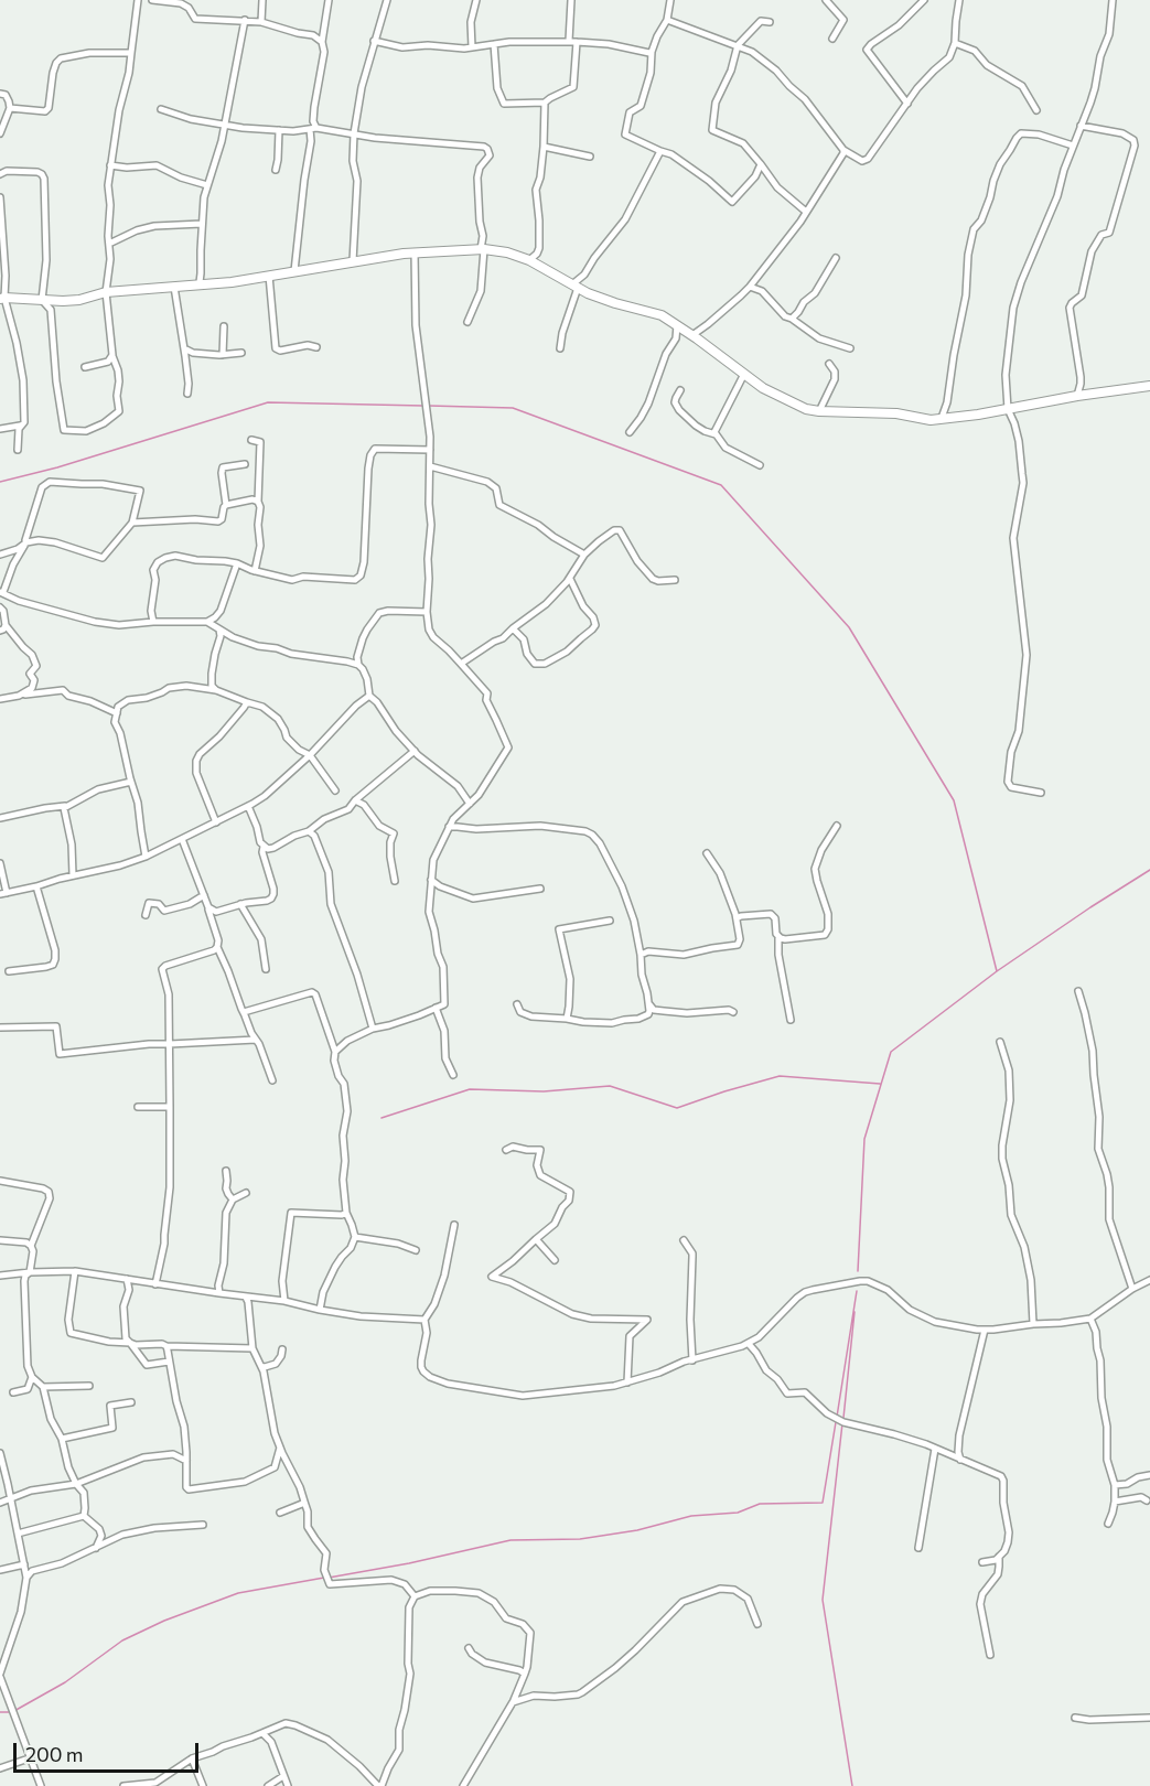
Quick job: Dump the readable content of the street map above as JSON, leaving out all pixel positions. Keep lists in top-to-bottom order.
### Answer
{
  "scale_bar": "200 m"
}
